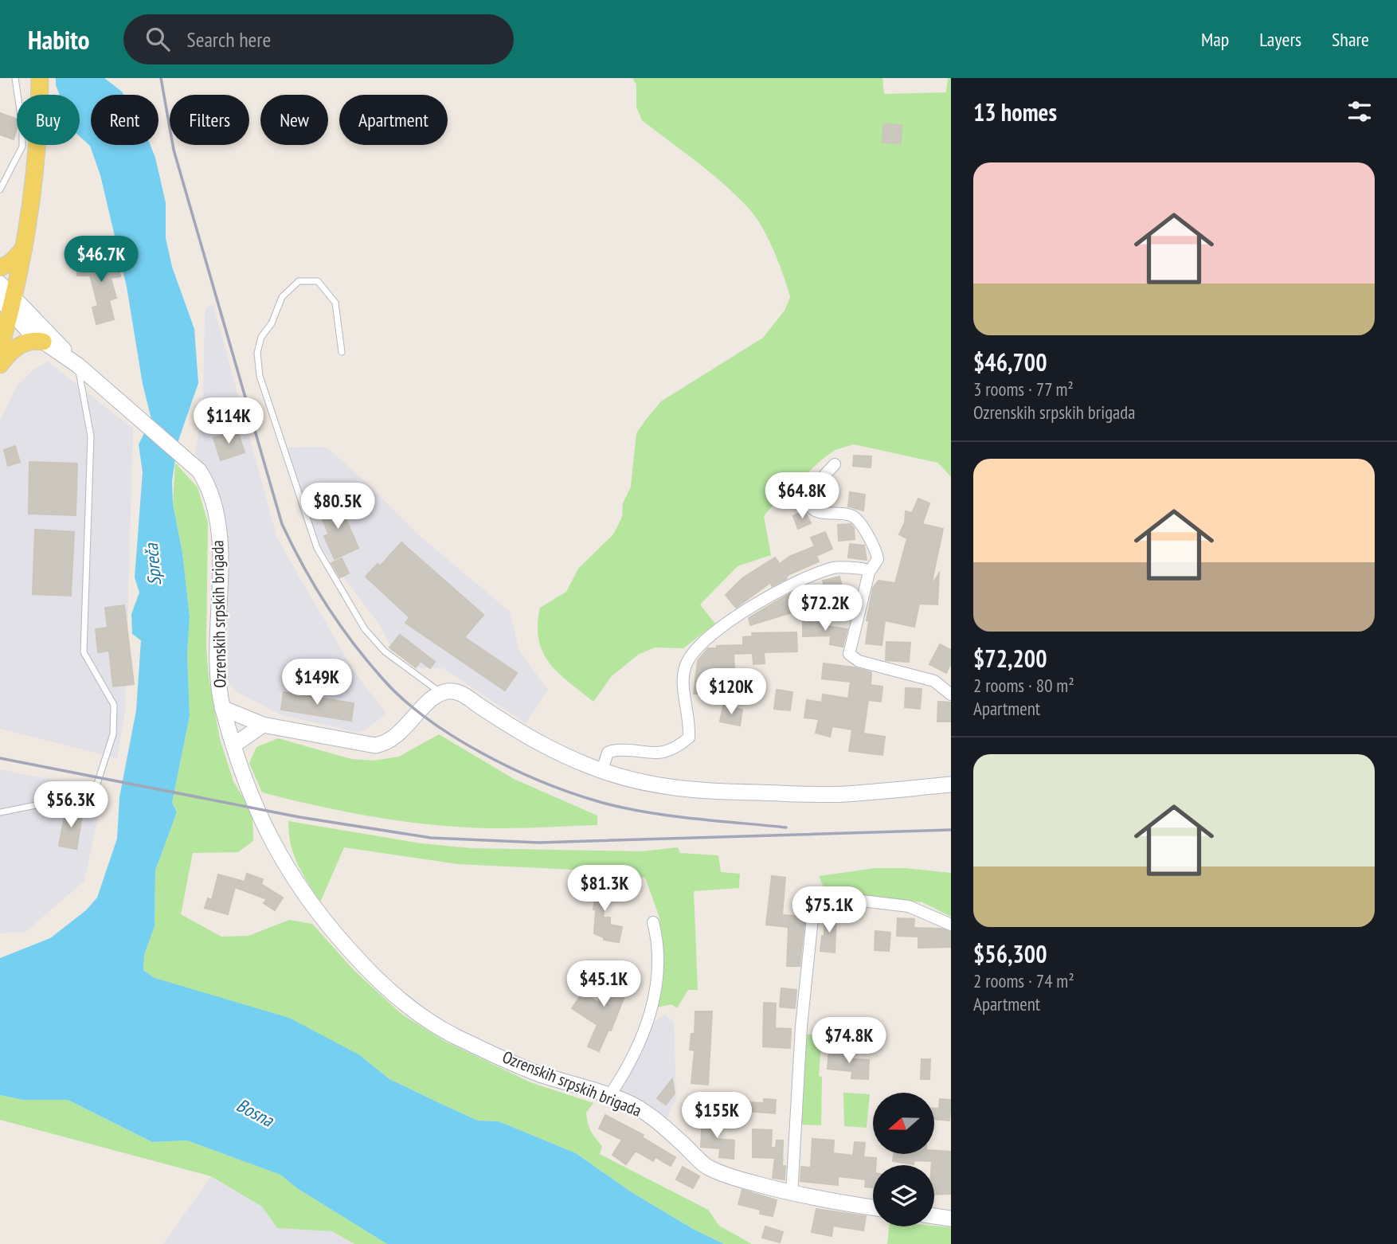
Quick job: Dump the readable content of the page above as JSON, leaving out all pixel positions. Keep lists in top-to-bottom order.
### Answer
{
  "streets": {
    "main road": ["Ozrenskih srpskih brigada"]
  },
  "water": ["Spreča", "Bosna"],
  "north": "left",
  "page": {
    "header": "Habito",
    "search": "Search here",
    "nav": ["Map", "Layers", "Share"],
    "heading": "13 homes",
    "chip": [
      "Buy",
      "Rent",
      "Filters",
      "New",
      "Apartment"
    ],
    "list": [
      {
        "name": "$46,700",
        "note": "3 rooms · 77 m² · Ozrenskih srpskih brigada"
      },
      {
        "name": "$72,200",
        "note": "2 rooms · 80 m² · Apartment"
      },
      {
        "name": "$56,300",
        "note": "2 rooms · 74 m² · Apartment"
      }
    ],
    "price": [
      "$46.7K",
      "$114K",
      "$64.8K",
      "$80.5K",
      "$72.2K",
      "$149K",
      "$120K",
      "$56.3K",
      "$81.3K",
      "$75.1K",
      "$45.1K",
      "$74.8K",
      "$155K"
    ]
  }
}
